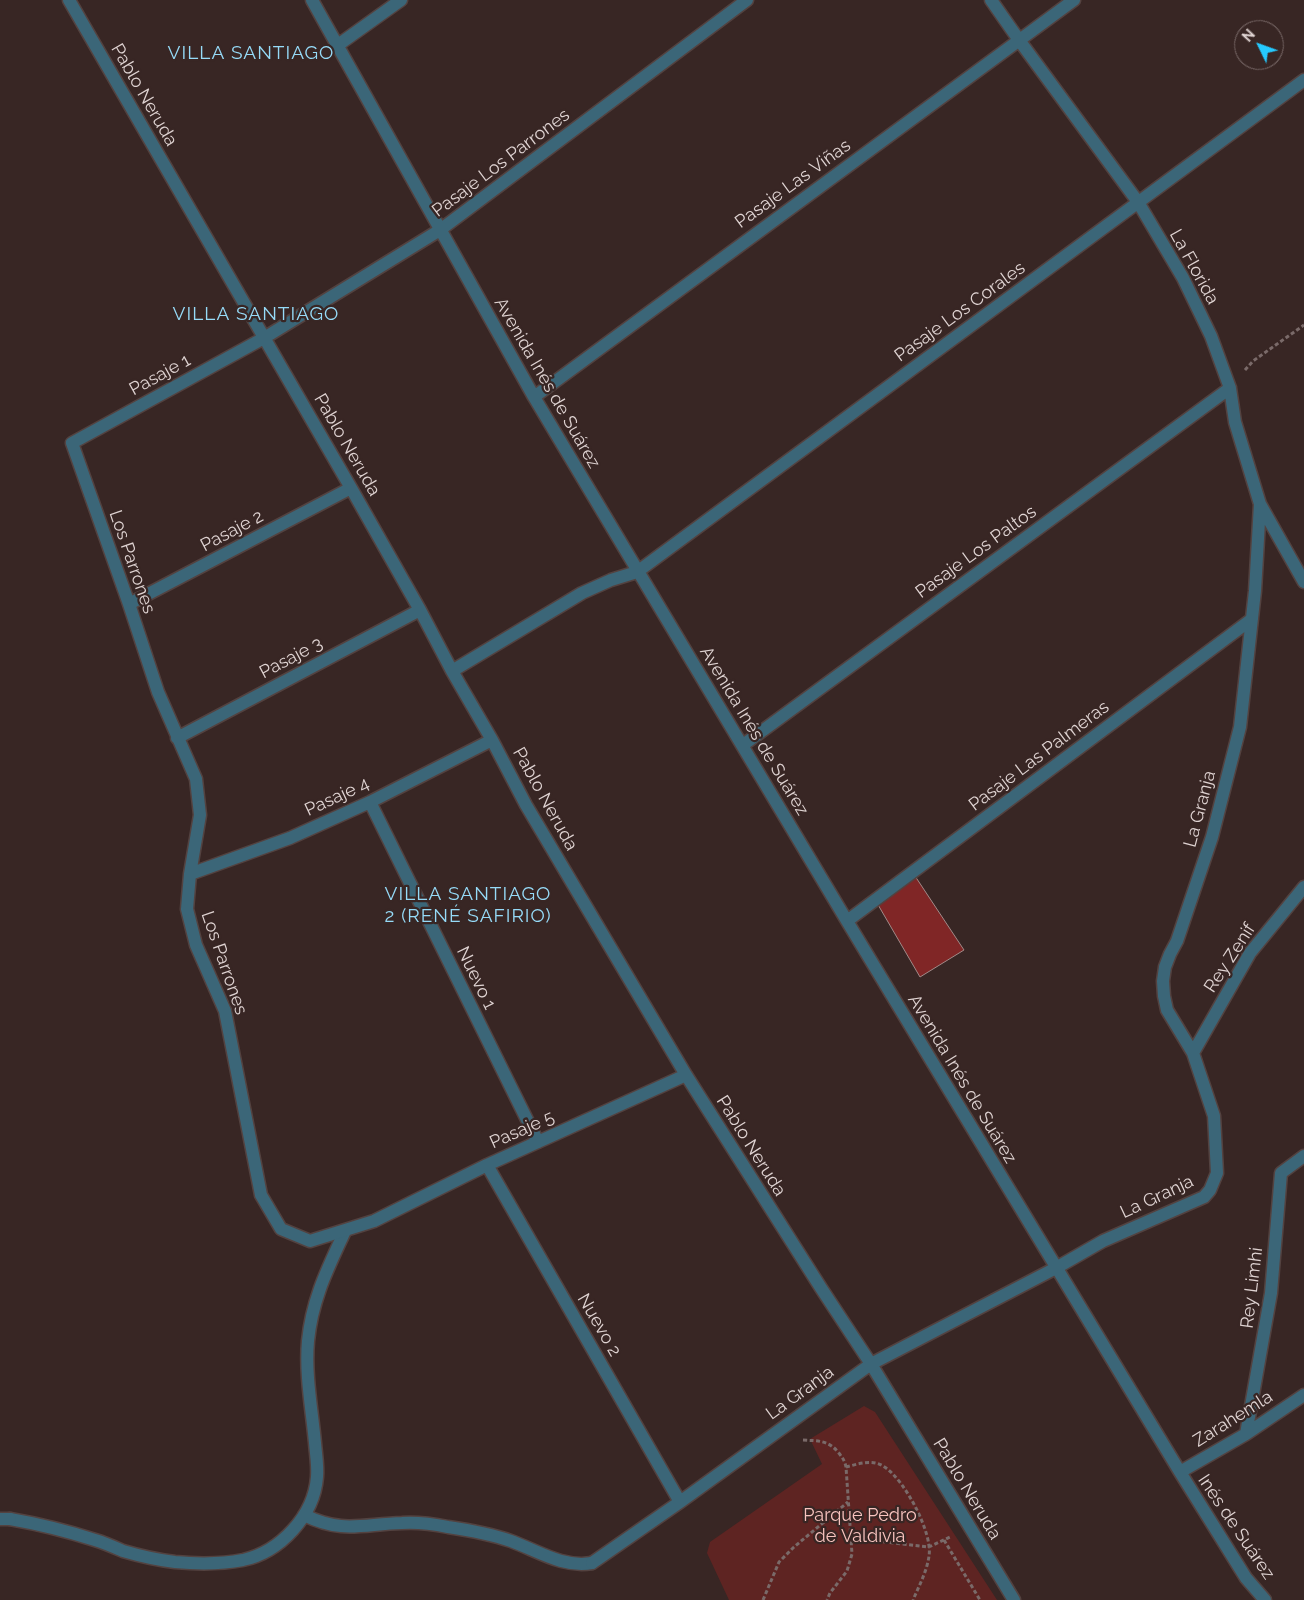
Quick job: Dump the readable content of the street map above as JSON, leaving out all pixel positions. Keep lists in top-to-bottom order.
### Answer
{
  "streets": {
    "street": [
      "Pablo Neruda",
      "Pasaje Los Parrones",
      "Pasaje Las Viñas",
      "La Florida",
      "Pasaje Los Corales",
      "Pasaje 1",
      "Avenida Inés de Suárez",
      "Pasaje 2",
      "Pasaje Los Paltos",
      "Los Parrones",
      "Pasaje 3",
      "Pasaje Las Palmeras",
      "Pasaje 4",
      "La Granja",
      "Rey Zenif",
      "Nuevo 1",
      "Pasaje 5",
      "Rey Limhi",
      "Nuevo 2",
      "Zarahemla",
      "Inés de Suárez"
    ]
  },
  "crossings": [
    ["Pablo Neruda", "Pasaje Los Parrones"],
    ["Pablo Neruda", "Pasaje Los Corales"],
    ["Pablo Neruda", "Pasaje 1"],
    ["Pablo Neruda", "Pasaje 2"],
    ["Pablo Neruda", "Pasaje 3"],
    ["Pablo Neruda", "Pasaje 4"],
    ["Pablo Neruda", "La Granja"],
    ["Pablo Neruda", "Pasaje 5"],
    ["Pasaje Los Parrones", "Pasaje 1"],
    ["Pasaje Los Parrones", "Avenida Inés de Suárez"],
    ["Pasaje Las Viñas", "La Florida"],
    ["Pasaje Las Viñas", "Avenida Inés de Suárez"],
    ["La Florida", "Pasaje Los Corales"],
    ["La Florida", "Pasaje Los Paltos"],
    ["La Florida", "La Granja"],
    ["Pasaje Los Corales", "Avenida Inés de Suárez"],
    ["Pasaje 1", "Los Parrones"],
    ["Avenida Inés de Suárez", "Pasaje Los Paltos"],
    ["Avenida Inés de Suárez", "Pasaje Las Palmeras"],
    ["Avenida Inés de Suárez", "La Granja"],
    ["Avenida Inés de Suárez", "Zarahemla"],
    ["Avenida Inés de Suárez", "Inés de Suárez"],
    ["Pasaje 2", "Los Parrones"],
    ["Los Parrones", "Pasaje 3"],
    ["Los Parrones", "Pasaje 4"],
    ["Los Parrones", "Pasaje 5"],
    ["Pasaje Las Palmeras", "La Granja"],
    ["Pasaje 4", "Nuevo 1"],
    ["La Granja", "Rey Zenif"],
    ["La Granja", "Nuevo 2"],
    ["Nuevo 1", "Pasaje 5"],
    ["Pasaje 5", "Nuevo 2"],
    ["Rey Limhi", "Zarahemla"],
    ["Zarahemla", "Inés de Suárez"]
  ],
  "districts": ["VILLA SANTIAGO", "VILLA SANTIAGO", "VILLA SANTIAGO 2 (RENÉ SAFIRIO)"],
  "parks": ["Parque Pedro de Valdivia"],
  "north": "top left"
}
